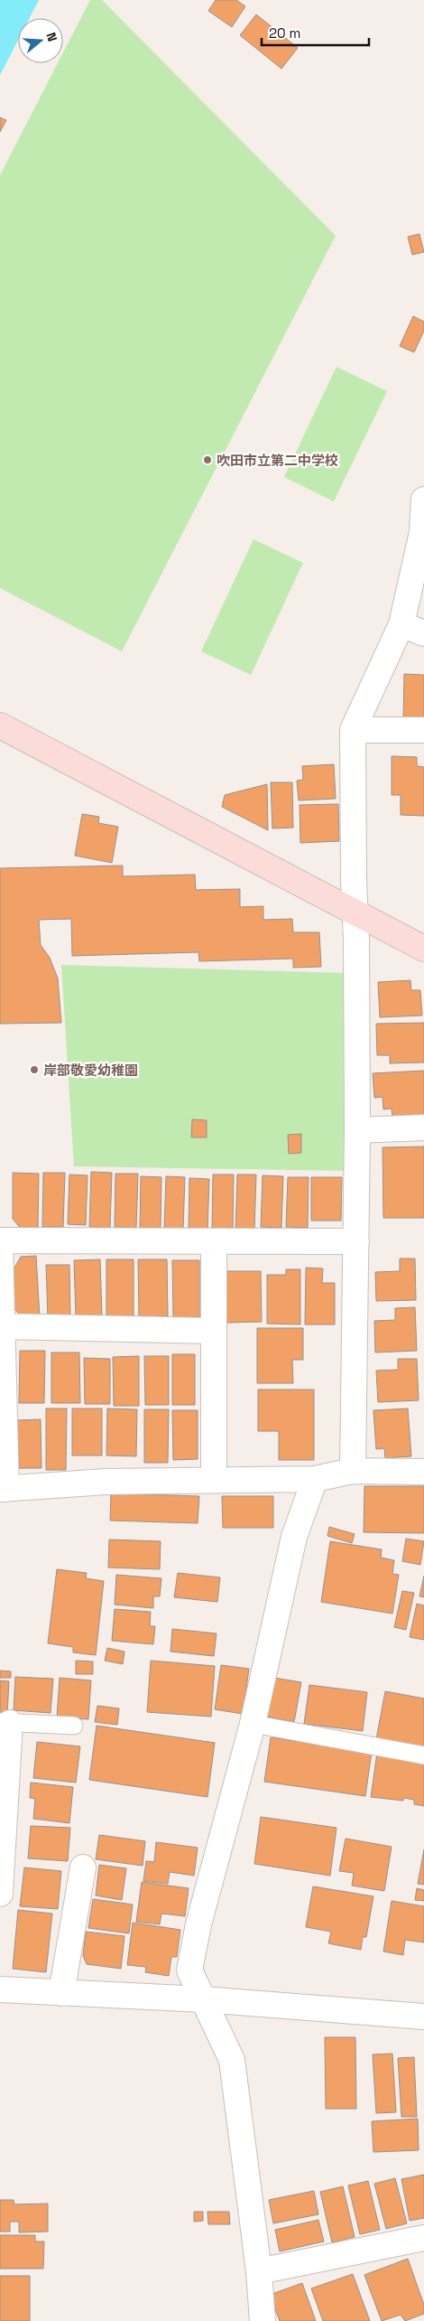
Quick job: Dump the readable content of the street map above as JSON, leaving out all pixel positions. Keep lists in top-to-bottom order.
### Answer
{
  "places": ["吹田市立第二中学校", "岸部敬愛幼稚園"],
  "scale_bar": "20 m",
  "north": "right"
}
